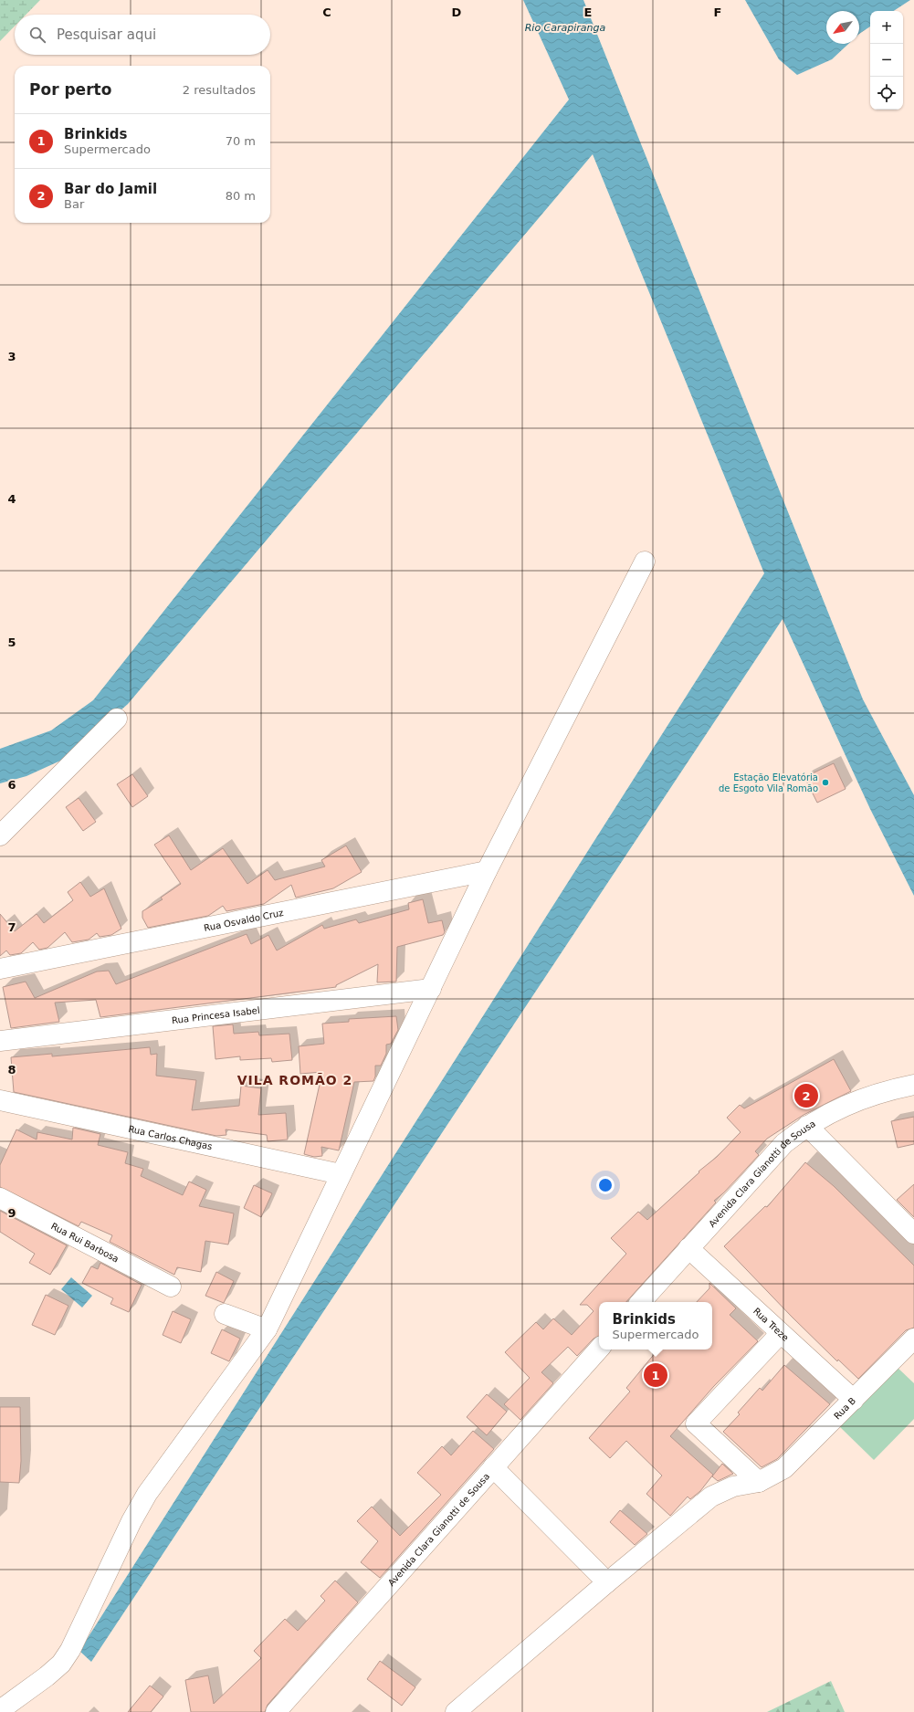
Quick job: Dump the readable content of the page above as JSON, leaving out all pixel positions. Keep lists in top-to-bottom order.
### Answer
{
  "streets": {
    "street": [
      "Rua Osvaldo Cruz",
      "Rua Princesa Isabel",
      "Rua Carlos Chagas",
      "Avenida Clara Gianotti de Sousa",
      "Rua Rui Barbosa",
      "Rua Treze",
      "Rua B"
    ]
  },
  "crossings": [
    ["Avenida Clara Gianotti de Sousa", "Rua Treze"],
    ["Rua Treze", "Rua B"]
  ],
  "districts": ["VILA ROMÃO 2"],
  "water": ["Rio Carapiranga"],
  "places": ["Estação Elevatória de Esgoto Vila Romão"],
  "north": "bottom left",
  "page": {
    "map_buttons": ["+", "−"],
    "search": "Pesquisar aqui",
    "heading": ["Por perto", "2 resultados"],
    "list": [
      {
        "mark": "1",
        "name": "Brinkids",
        "note": "Supermercado",
        "value": "70 m"
      },
      {
        "mark": "2",
        "name": "Bar do Jamil",
        "note": "Bar",
        "value": "80 m"
      }
    ],
    "pins": ["2", "1"],
    "popup": ["Brinkids", "Supermercado"]
  },
  "grid": {
    "columns": [
      "C",
      "D",
      "E",
      "F"
    ],
    "rows": [
      "3",
      "4",
      "5",
      "6",
      "7",
      "8",
      "9"
    ]
  }
}
